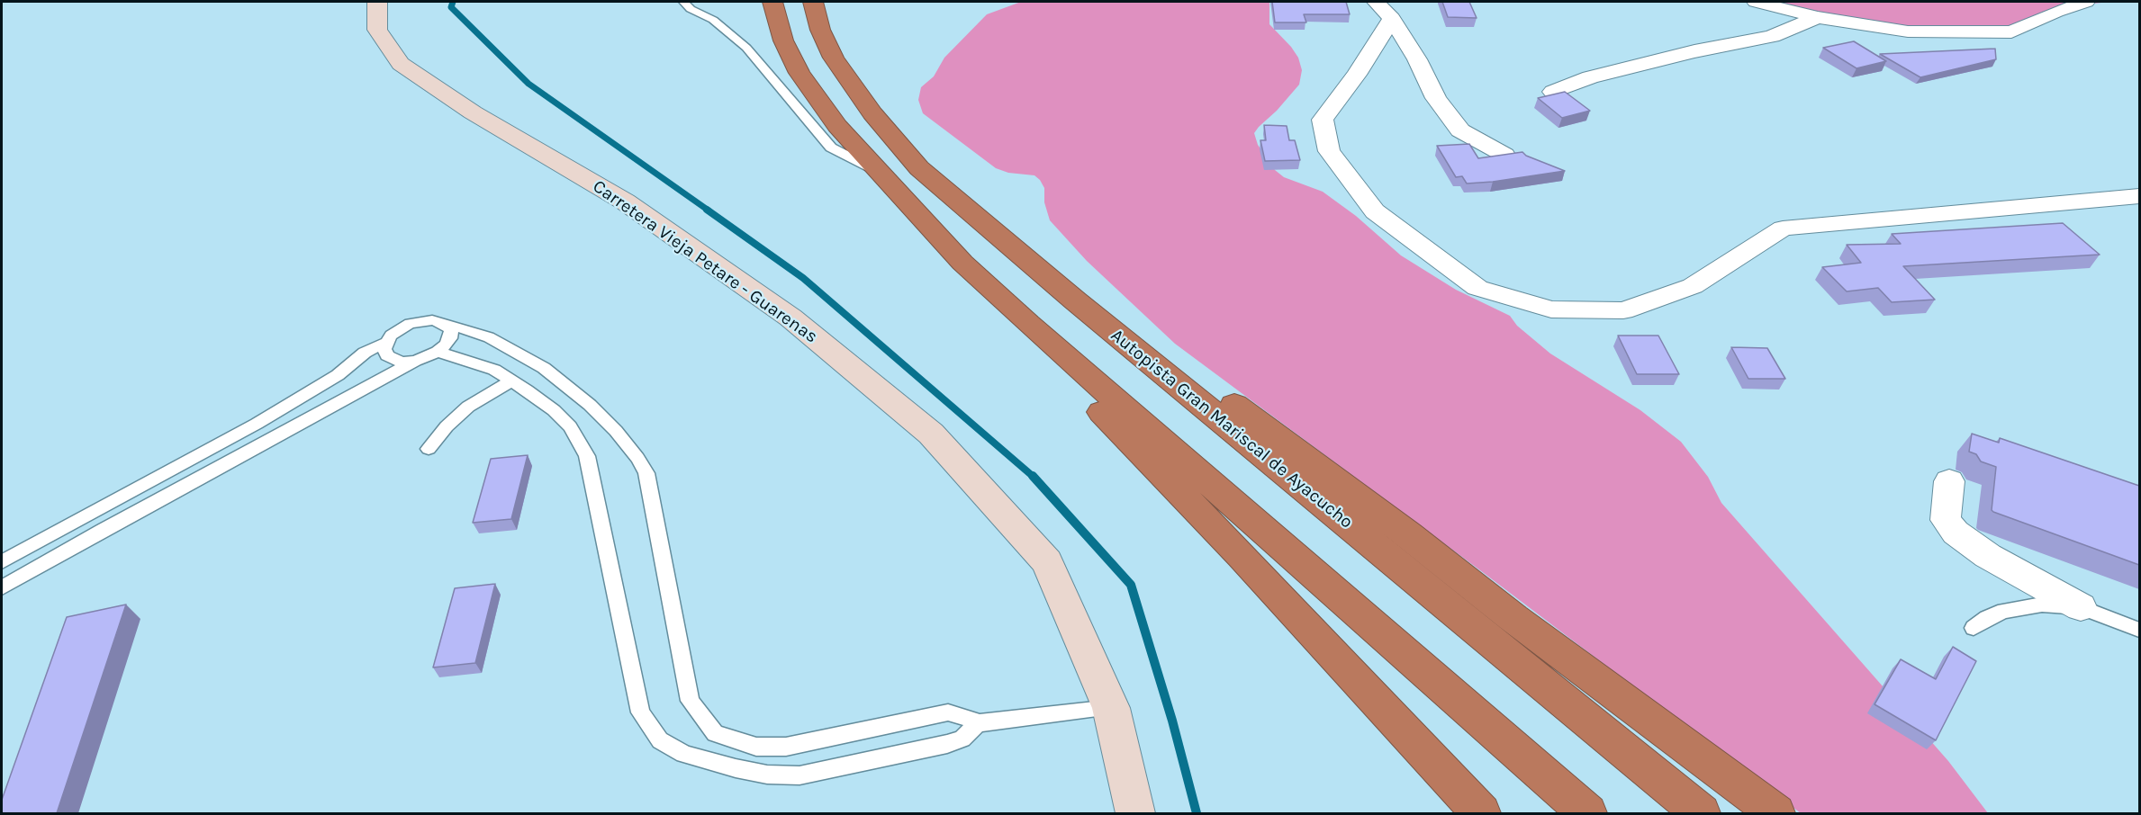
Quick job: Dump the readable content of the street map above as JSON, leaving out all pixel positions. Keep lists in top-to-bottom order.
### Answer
{
  "streets": {
    "highway": ["Autopista Gran Mariscal de Ayacucho"],
    "main road": ["Carretera Vieja Petare - Guarenas"]
  }
}
